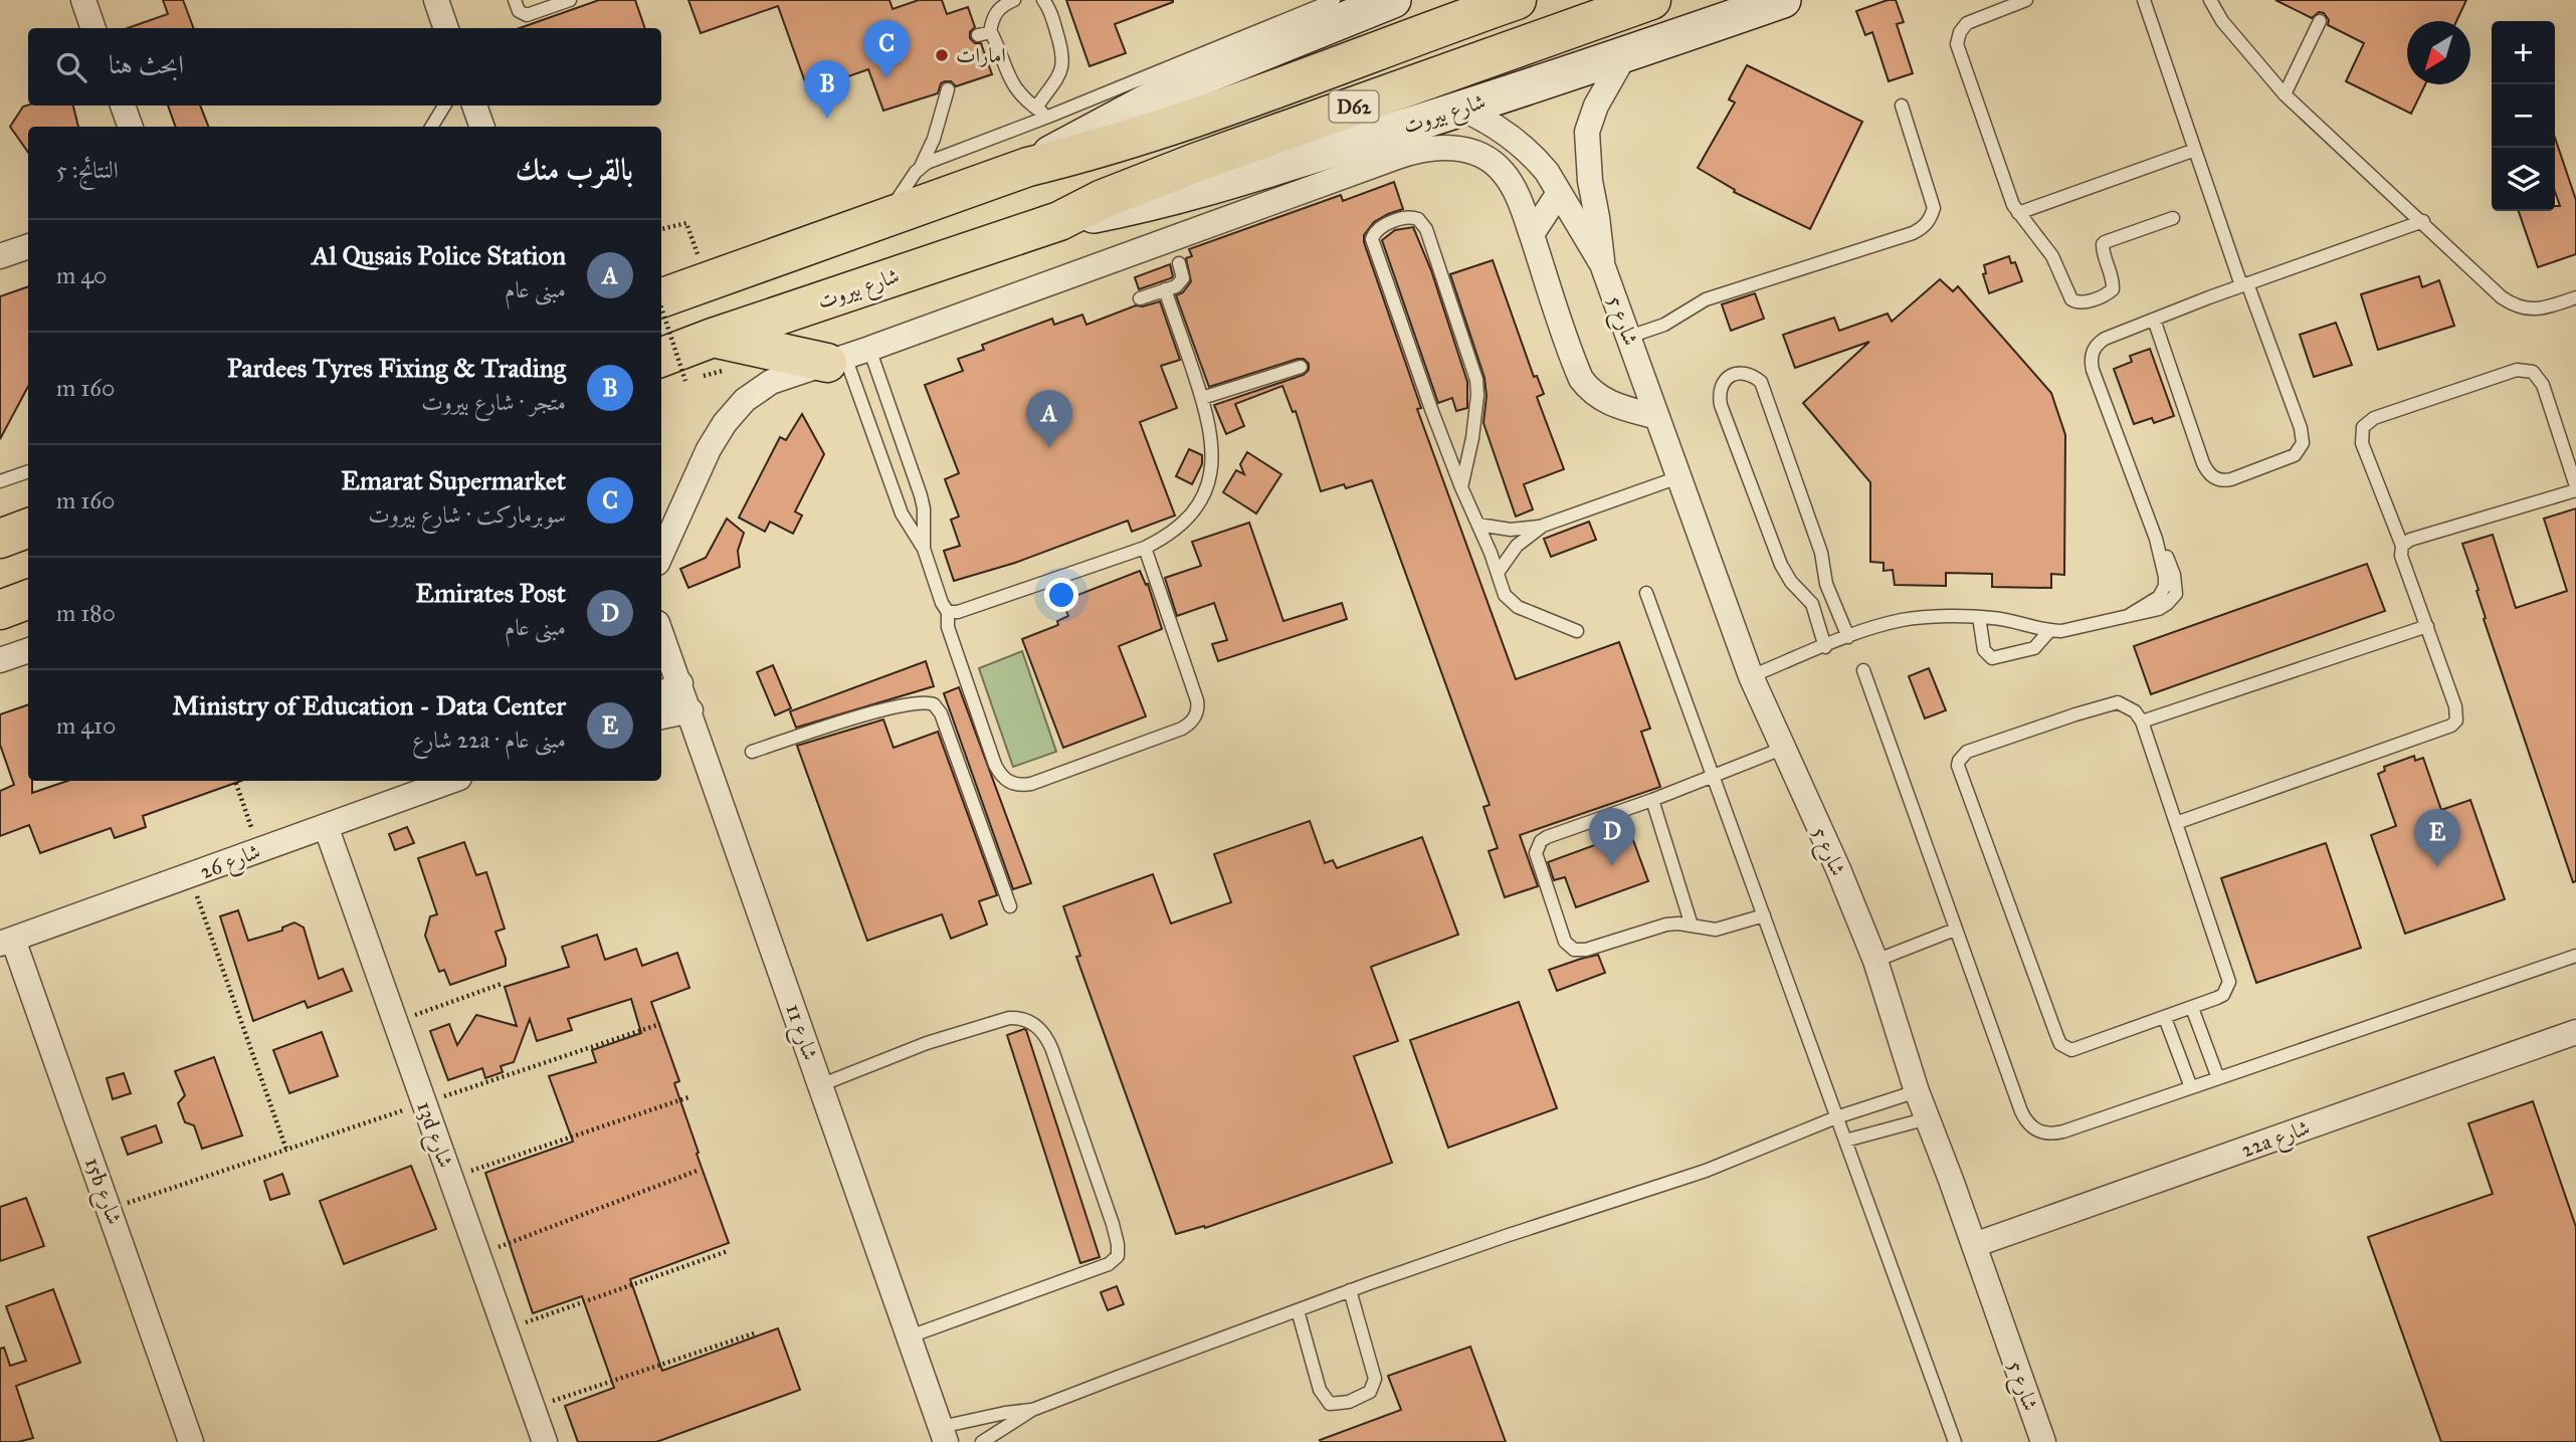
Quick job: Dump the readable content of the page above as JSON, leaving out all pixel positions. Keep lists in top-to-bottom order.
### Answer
{
  "streets": {
    "main road": ["D62", "شارع بيروت"],
    "street": [
      "شارع 5",
      "شارع 26",
      "شارع 11",
      "13d شارع",
      "22a شارع",
      "15b شارع"
    ]
  },
  "crossings": [
    ["شارع بيروت", "شارع 5"],
    ["شارع 5", "22a شارع"],
    ["شارع 26", "13d شارع"],
    ["شارع 26", "15b شارع"]
  ],
  "places": ["امارات"],
  "north": "bottom left",
  "page": {
    "pins": [
      "C",
      "B",
      "A",
      "D",
      "E"
    ],
    "map_buttons": ["+", "−"],
    "search": "ابحث هنا",
    "heading": ["بالقرب منك", "النتائج: 5"],
    "list": [
      {
        "mark": "A",
        "name": "Al Qusais Police Station",
        "note": "مبنى عام",
        "value": "40 m"
      },
      {
        "mark": "B",
        "name": "Pardees Tyres Fixing & Trading",
        "note": "متجر · شارع بيروت",
        "value": "160 m"
      },
      {
        "mark": "C",
        "name": "Emarat Supermarket",
        "note": "سوبرماركت · شارع بيروت",
        "value": "160 m"
      },
      {
        "mark": "D",
        "name": "Emirates Post",
        "note": "مبنى عام",
        "value": "180 m"
      },
      {
        "mark": "E",
        "name": "Ministry of Education - Data Center",
        "note": "مبنى عام · 22a شارع",
        "value": "410 m"
      }
    ]
  }
}
